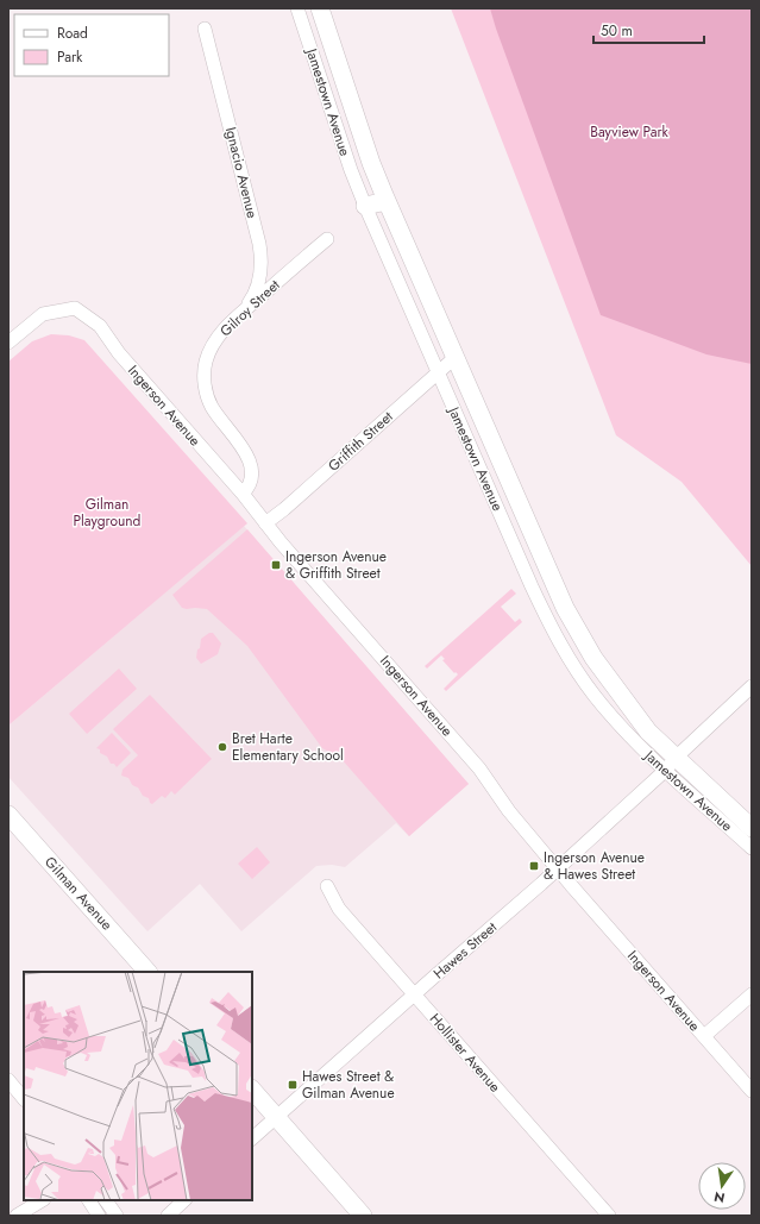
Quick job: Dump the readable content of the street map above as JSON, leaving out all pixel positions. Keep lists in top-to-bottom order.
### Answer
{
  "streets": {
    "street": [
      "Jamestown Avenue",
      "Ignacio Avenue",
      "Gilroy Street",
      "Ingerson Avenue",
      "Griffith Street",
      "Gilman Avenue",
      "Hawes Street",
      "Hollister Avenue"
    ]
  },
  "crossings": [
    ["Jamestown Avenue", "Griffith Street"],
    ["Jamestown Avenue", "Hawes Street"],
    ["Ignacio Avenue", "Gilroy Street"],
    ["Gilroy Street", "Ingerson Avenue"],
    ["Ingerson Avenue", "Griffith Street"],
    ["Ingerson Avenue", "Hawes Street"],
    ["Hawes Street", "Hollister Avenue"]
  ],
  "parks": ["Bayview Park", "Gilman Playground"],
  "places": {
    "transit": ["Ingerson Avenue & Griffith Street", "Ingerson Avenue & Hawes Street", "Hawes Street & Gilman Avenue"],
    "other": ["Bret Harte Elementary School"]
  },
  "legend": ["Road", "Park"],
  "scale_bar": "50 m",
  "north": "bottom"
}
